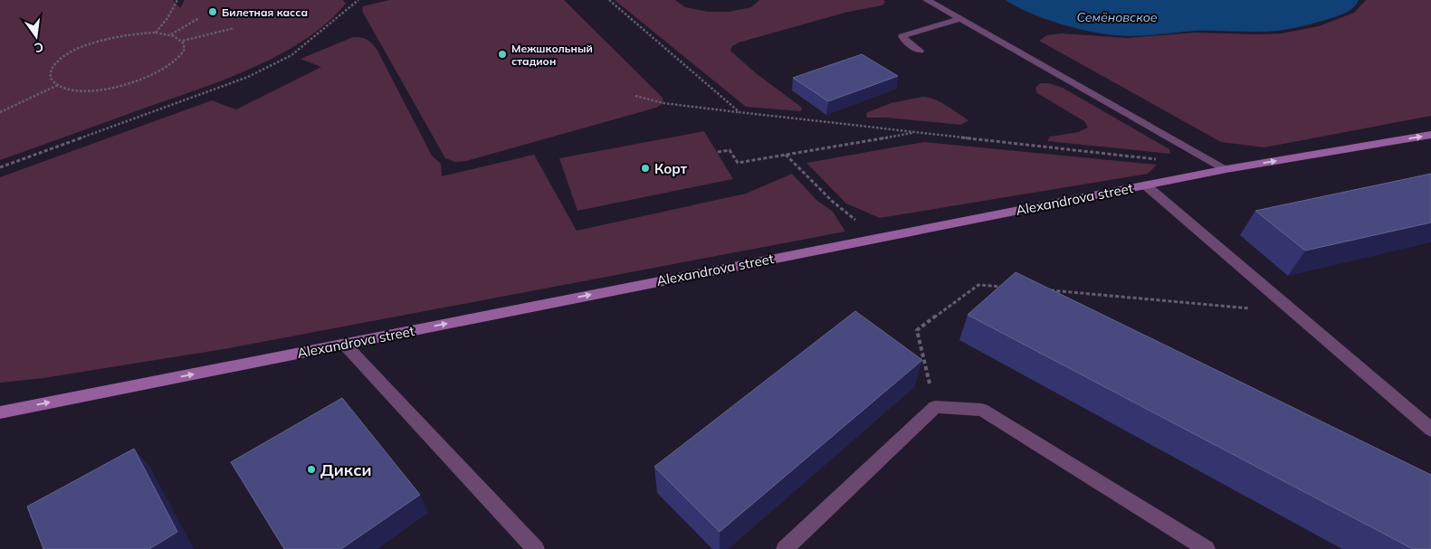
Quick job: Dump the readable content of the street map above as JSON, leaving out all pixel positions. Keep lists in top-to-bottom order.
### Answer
{
  "streets": {
    "street": ["Alexandrova street"]
  },
  "one_way": ["Alexandrova street"],
  "water": ["Семёновское"],
  "places": [
    "Билетная касса",
    "Межшкольный стадион",
    "Корт",
    "Дикси"
  ],
  "north": "bottom"
}
